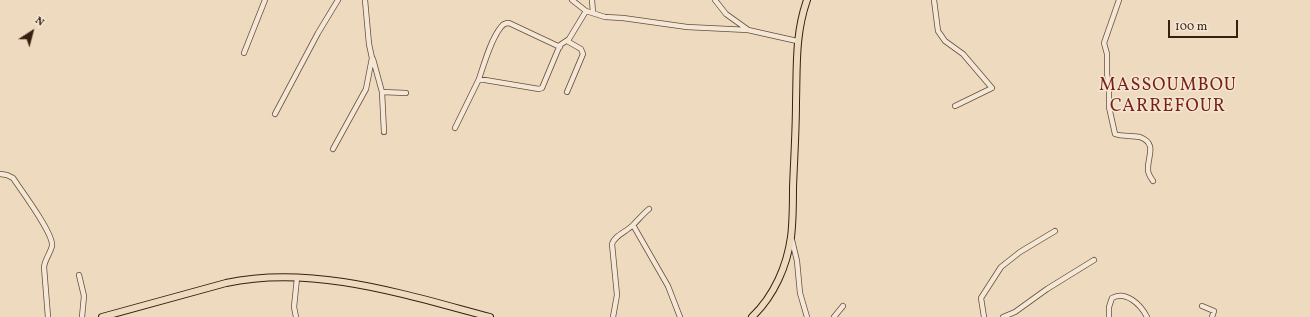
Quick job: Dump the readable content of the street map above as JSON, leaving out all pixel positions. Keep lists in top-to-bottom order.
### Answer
{
  "districts": ["MASSOUMBOU CARREFOUR"],
  "scale_bar": "100 m",
  "north": "top right"
}
